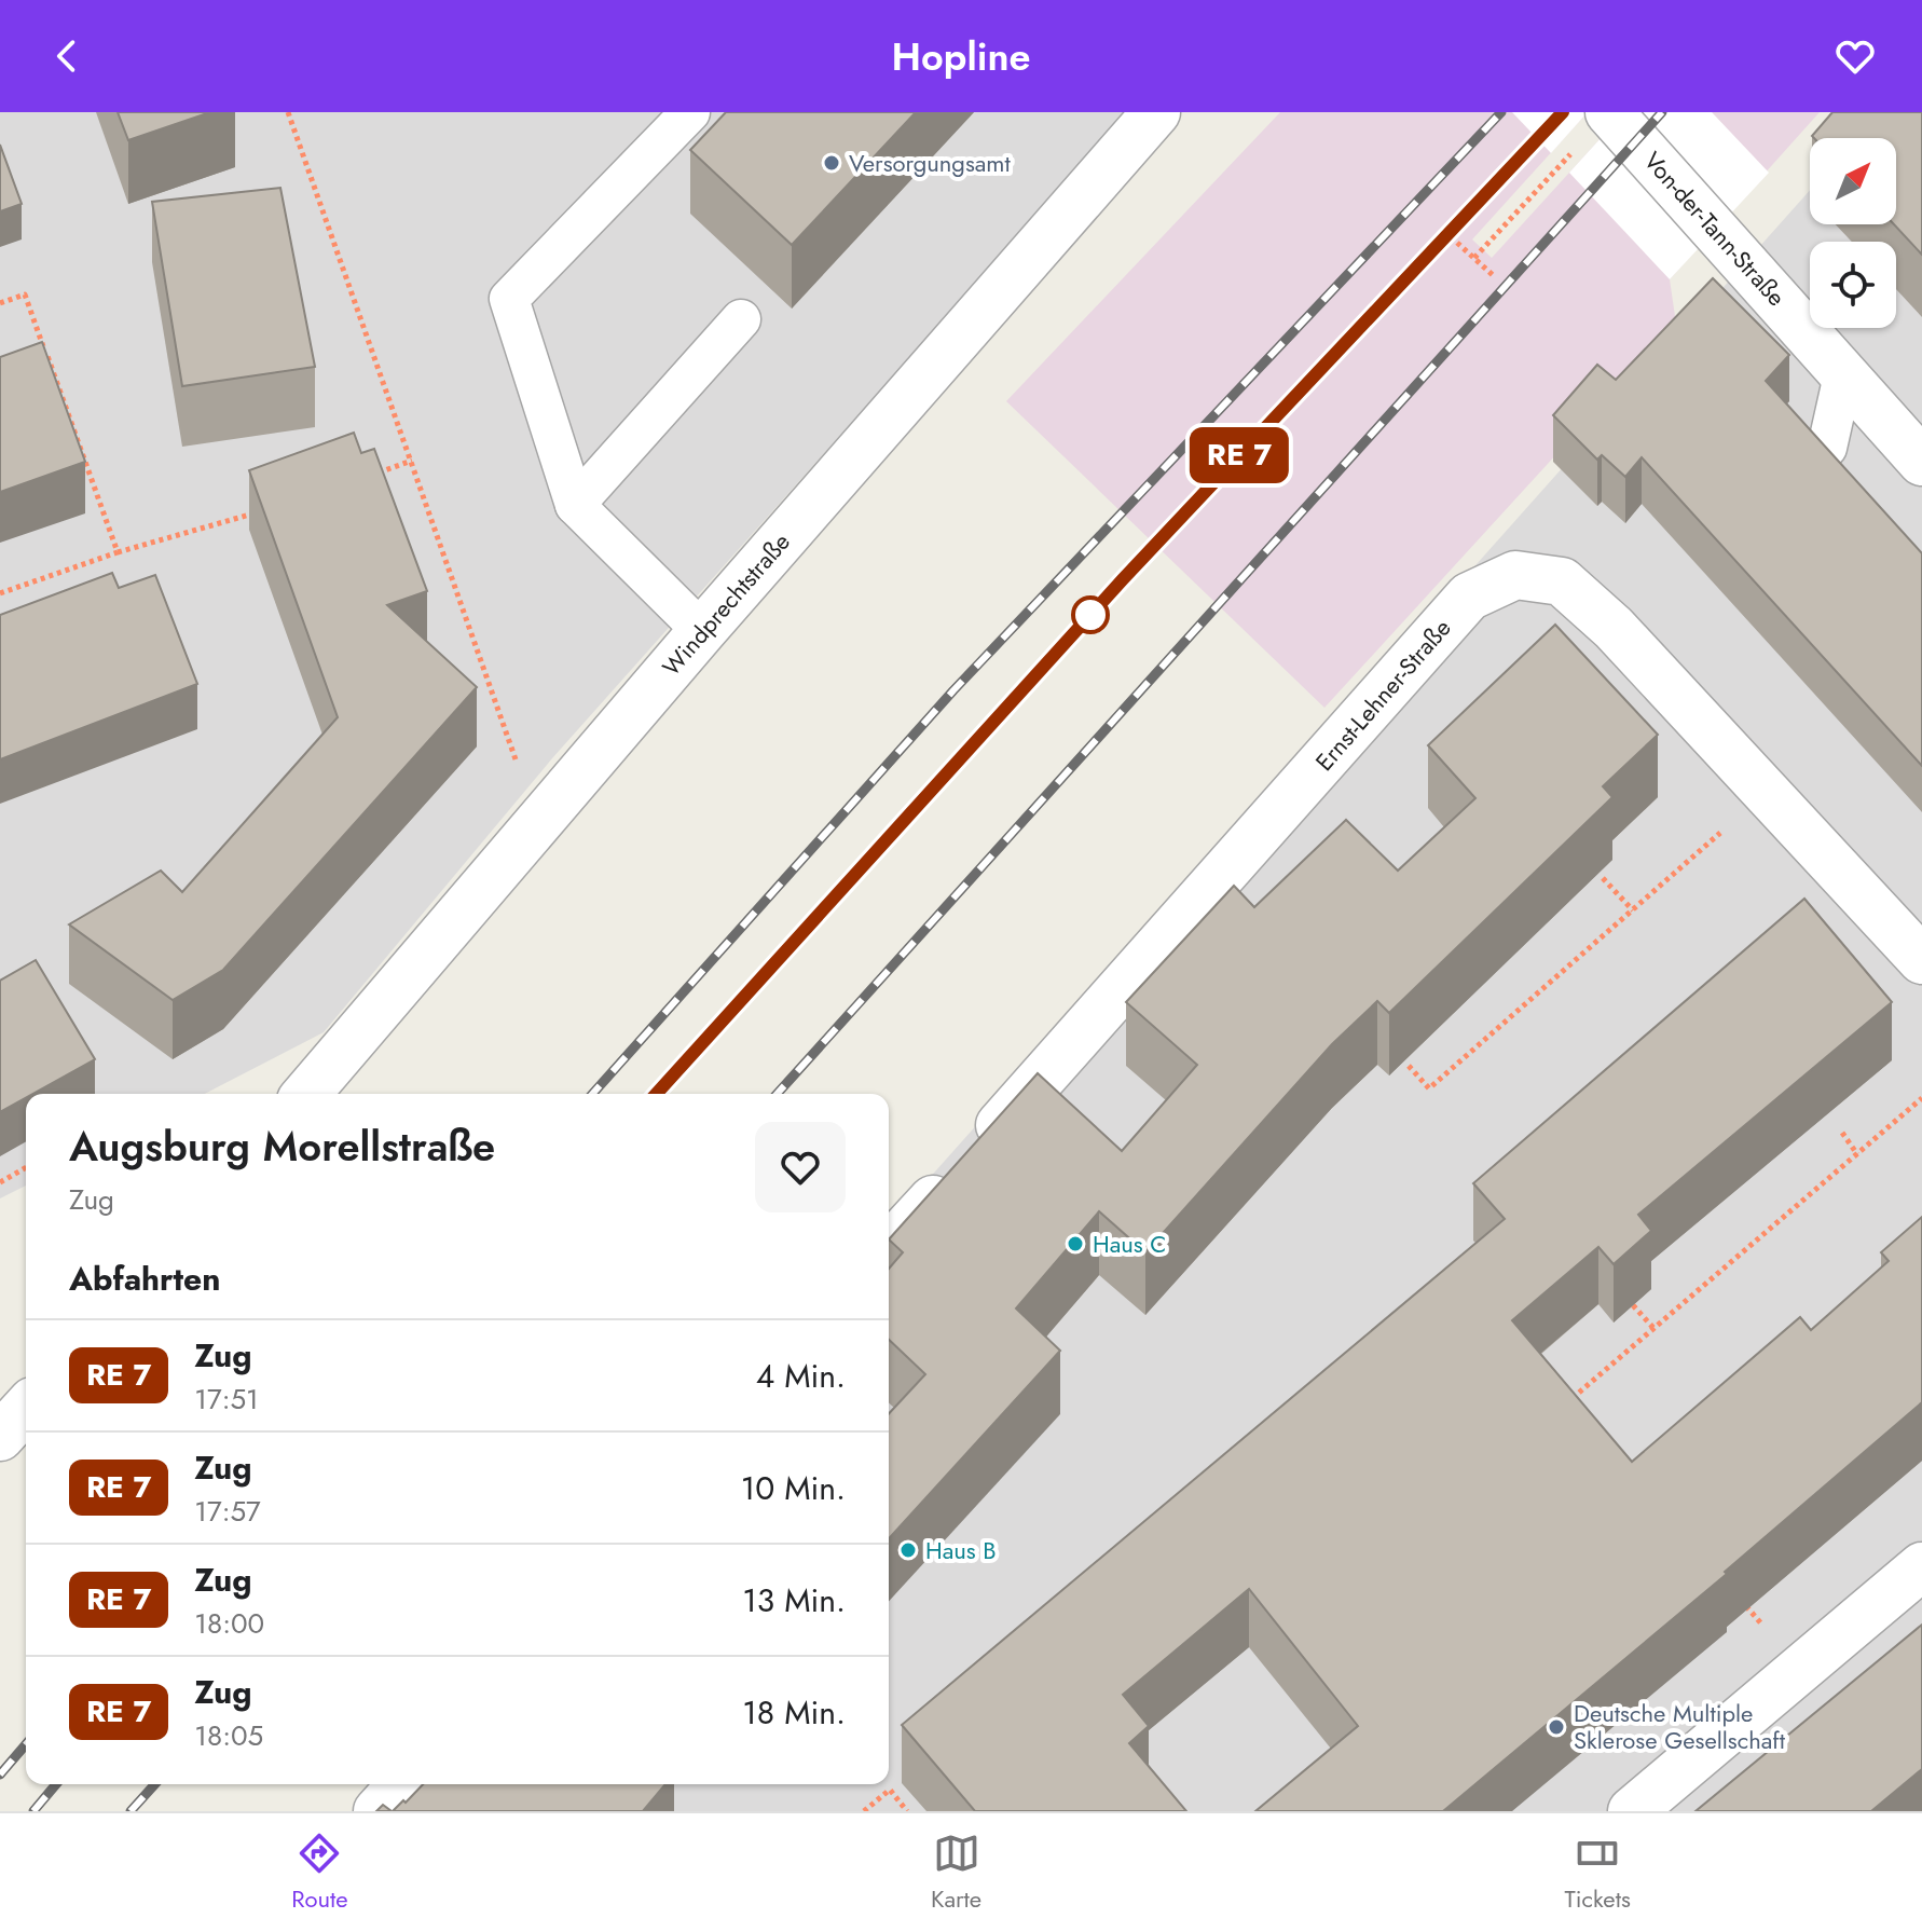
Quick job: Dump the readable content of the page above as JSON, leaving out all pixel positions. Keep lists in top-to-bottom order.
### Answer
{
  "streets": {
    "street": ["Von-der-Tann-Straße", "Windprechtstraße", "Ernst-Lehner-Straße"]
  },
  "places": [
    "Versorgungsamt",
    "Haus C",
    "Haus B",
    "Deutsche Multiple Sklerose Gesellschaft"
  ],
  "north": "top right",
  "page": {
    "header": "Hopline",
    "on_map": "RE 7",
    "heading": [
      ["Augsburg Morellstraße", "Zug"],
      "Abfahrten"
    ],
    "list": [
      {
        "mark": "RE 7",
        "name": "Zug",
        "note": "17:51",
        "value": "4 Min."
      },
      {
        "mark": "RE 7",
        "name": "Zug",
        "note": "17:57",
        "value": "10 Min."
      },
      {
        "mark": "RE 7",
        "name": "Zug",
        "note": "18:00",
        "value": "13 Min."
      },
      {
        "mark": "RE 7",
        "name": "Zug",
        "note": "18:05",
        "value": "18 Min."
      }
    ],
    "tabs": ["Route", "Karte", "Tickets"]
  }
}
